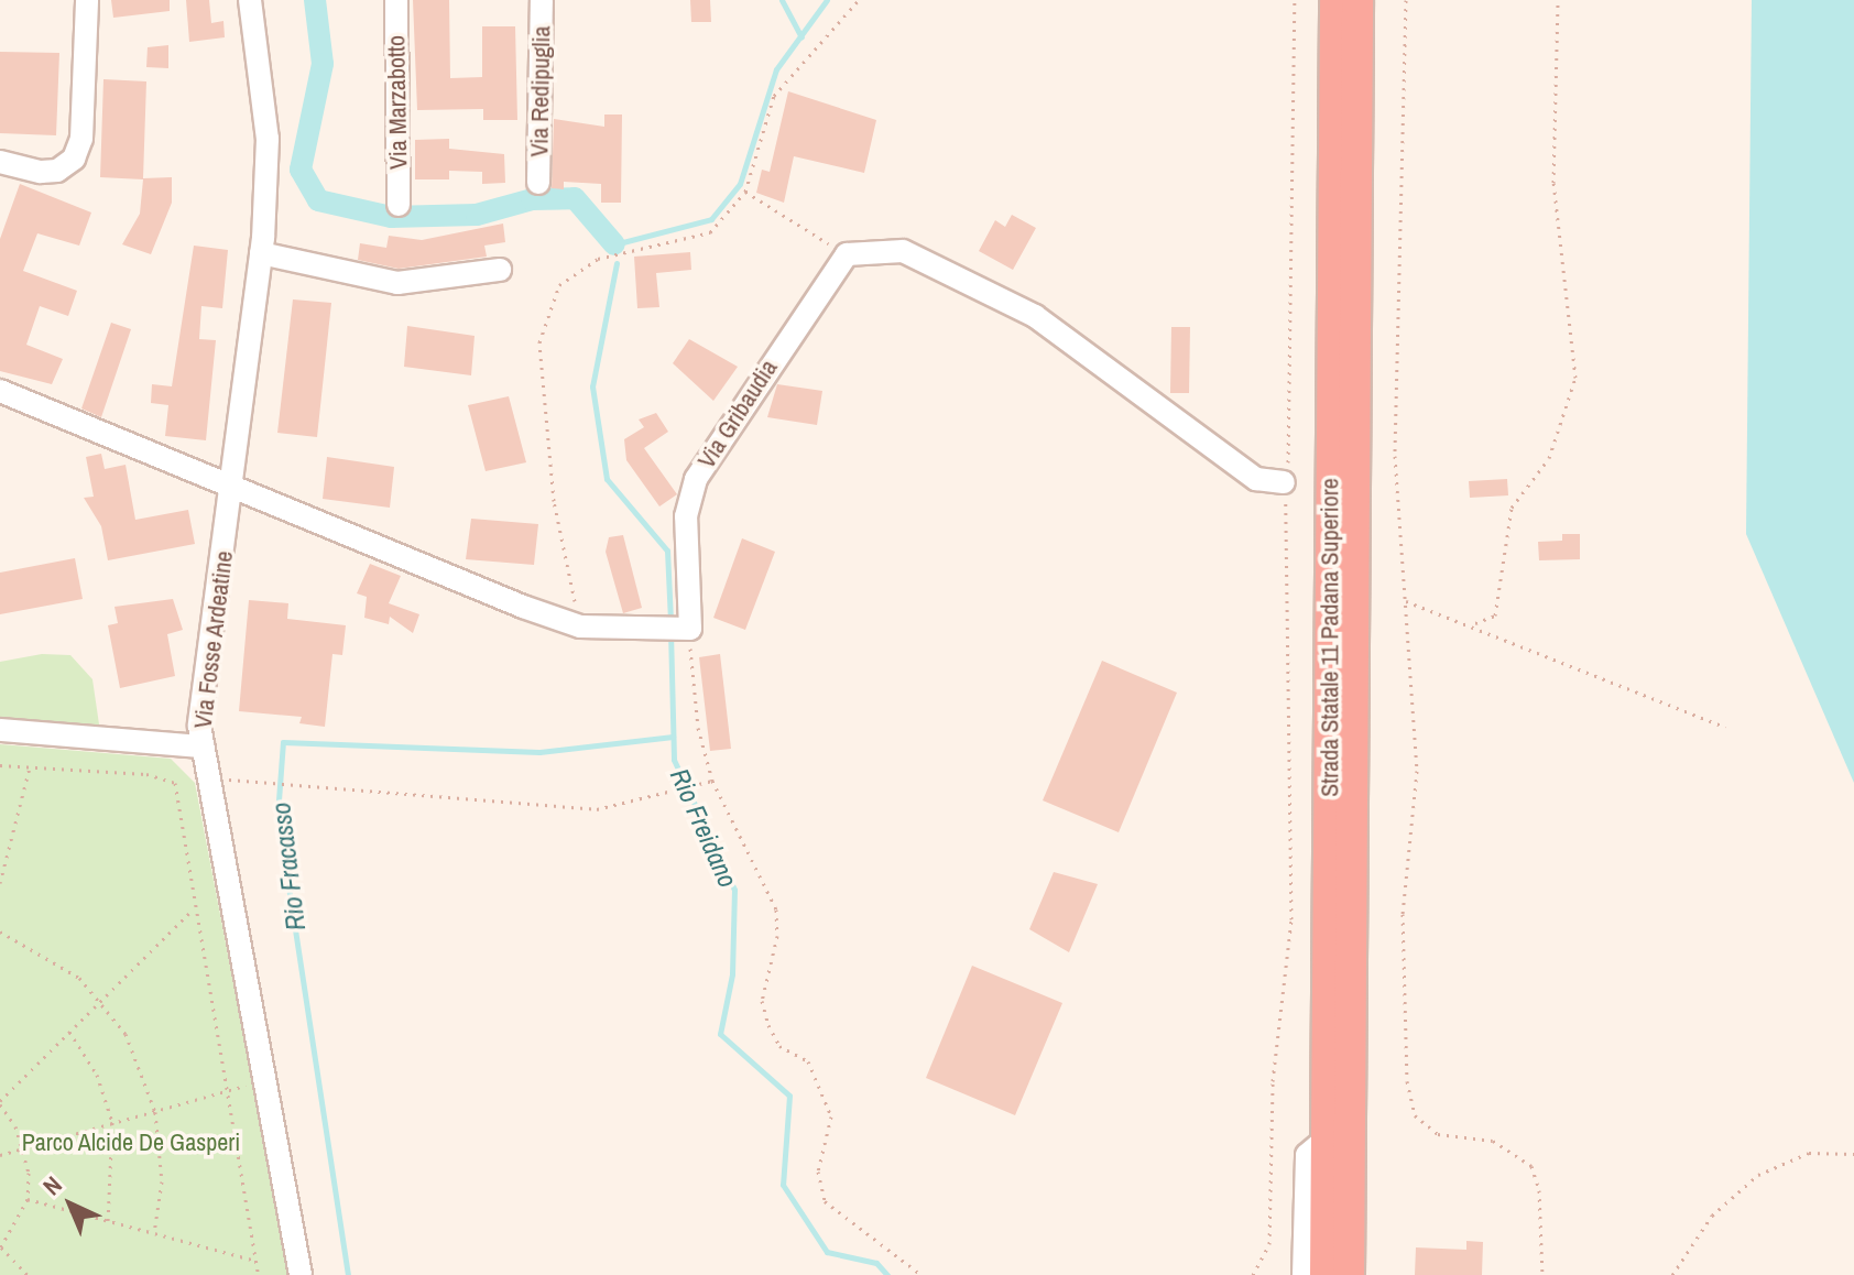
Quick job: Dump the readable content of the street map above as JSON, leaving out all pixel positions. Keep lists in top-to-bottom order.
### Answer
{
  "streets": {
    "highway": ["Strada Statale 11 Padana Superiore"],
    "street": [
      "Via Redipuglia",
      "Via Marzabotto",
      "Via Gribaudia",
      "Via Fosse Ardeatine"
    ]
  },
  "water": ["Rio Freidano", "Rio Fracasso"],
  "parks": ["Parco Alcide De Gasperi"],
  "north": "top left"
}
